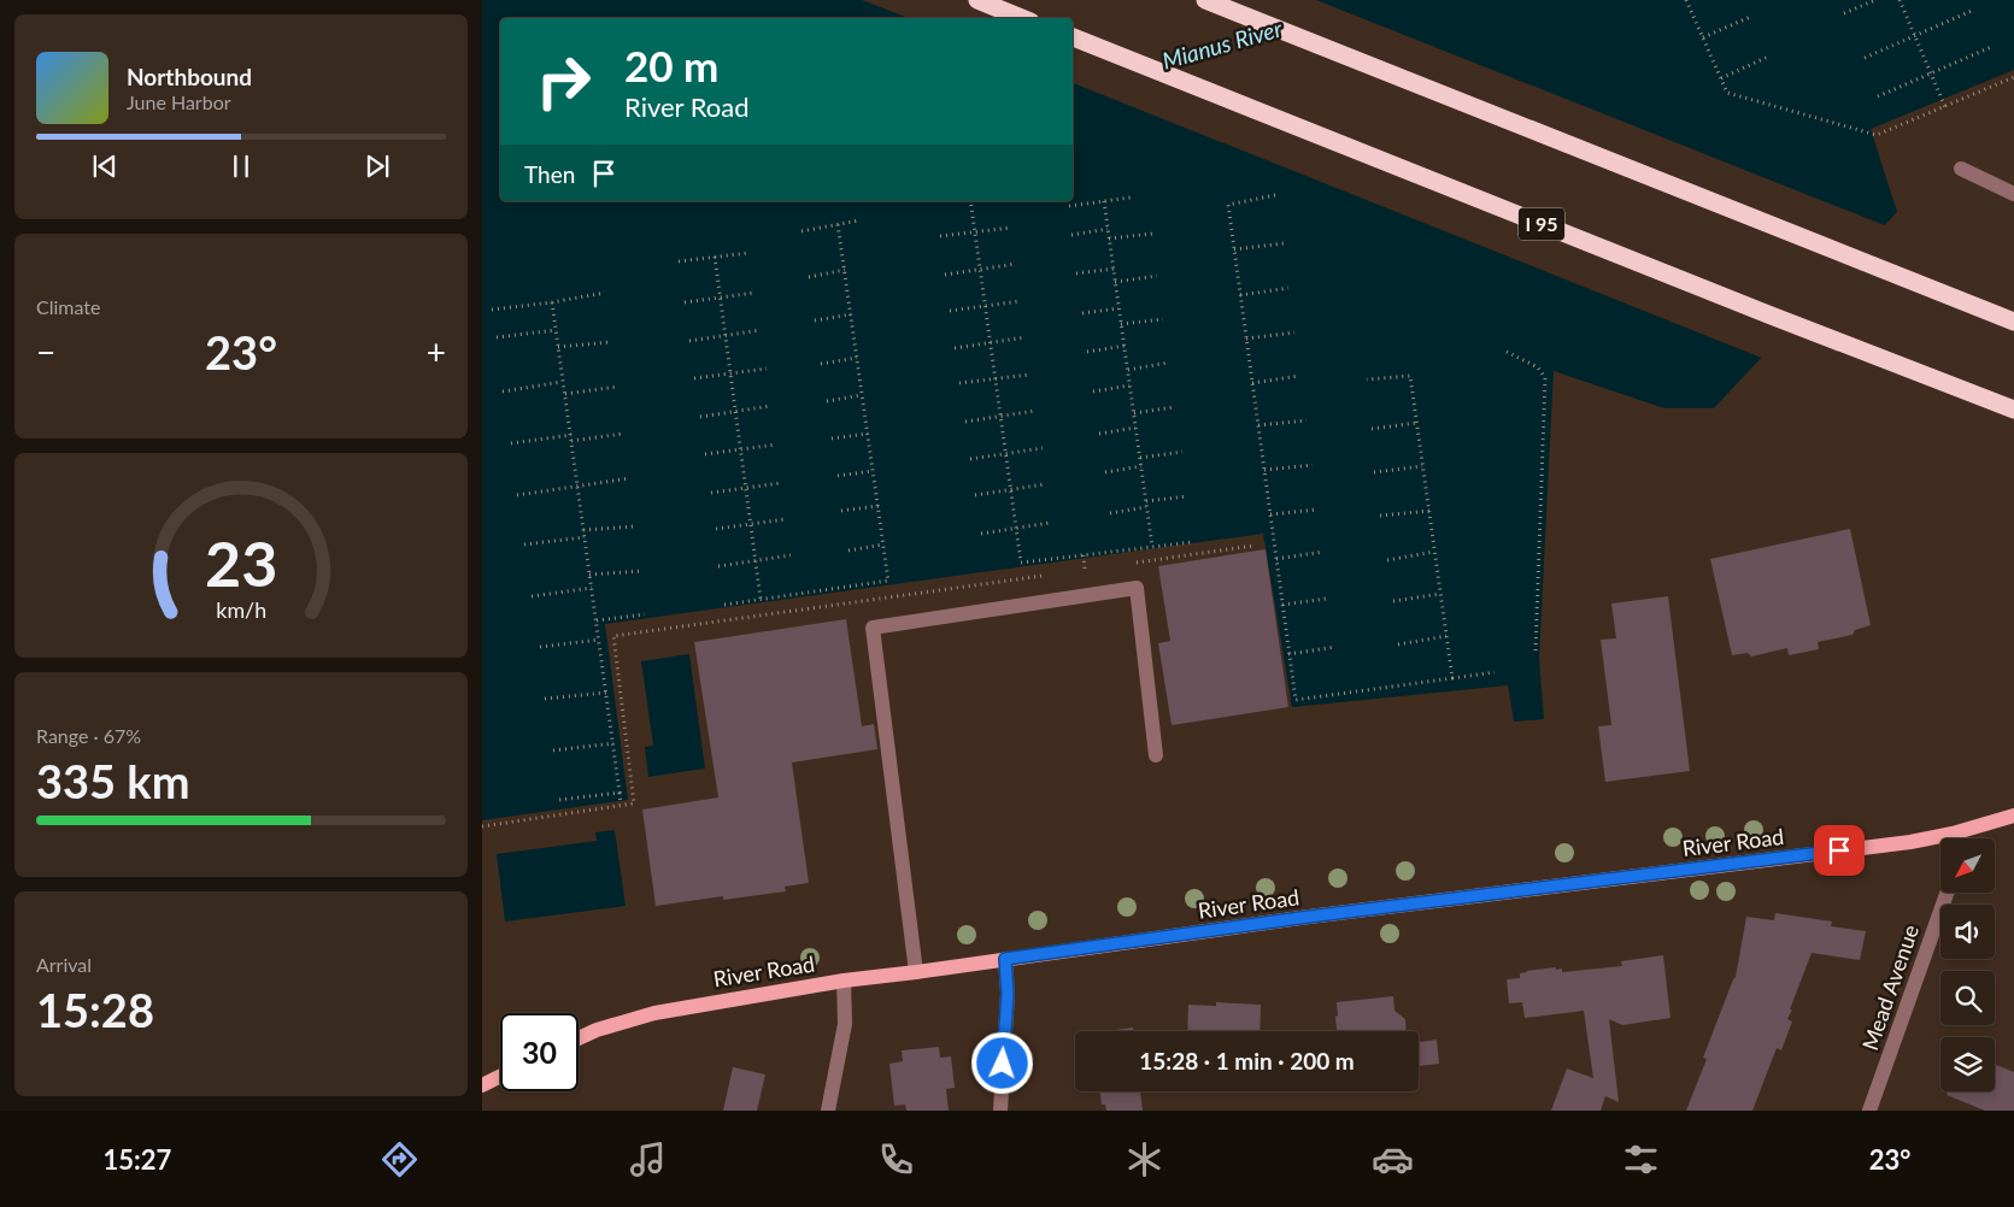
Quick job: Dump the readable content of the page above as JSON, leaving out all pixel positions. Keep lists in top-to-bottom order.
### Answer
{
  "streets": {
    "highway": ["I 95"],
    "main road": ["River Road"],
    "street": ["Mead Avenue"]
  },
  "water": ["Mianus River"],
  "north": "bottom left",
  "page": {
    "turn": ["20 m", "River Road"],
    "song": ["Northbound", "June Harbor"],
    "then": "Then",
    "tile": [
      "Climate",
      ["Range · 67%", "335 km"],
      ["Arrival", "15:28"]
    ],
    "heat": ["−", "23°", "+"],
    "limit": "30",
    "trip": "15:28 · 1 min · 200 m",
    "tabs": ["15:27", "23°"],
    "gauge": ["23", "km/h"]
  }
}
